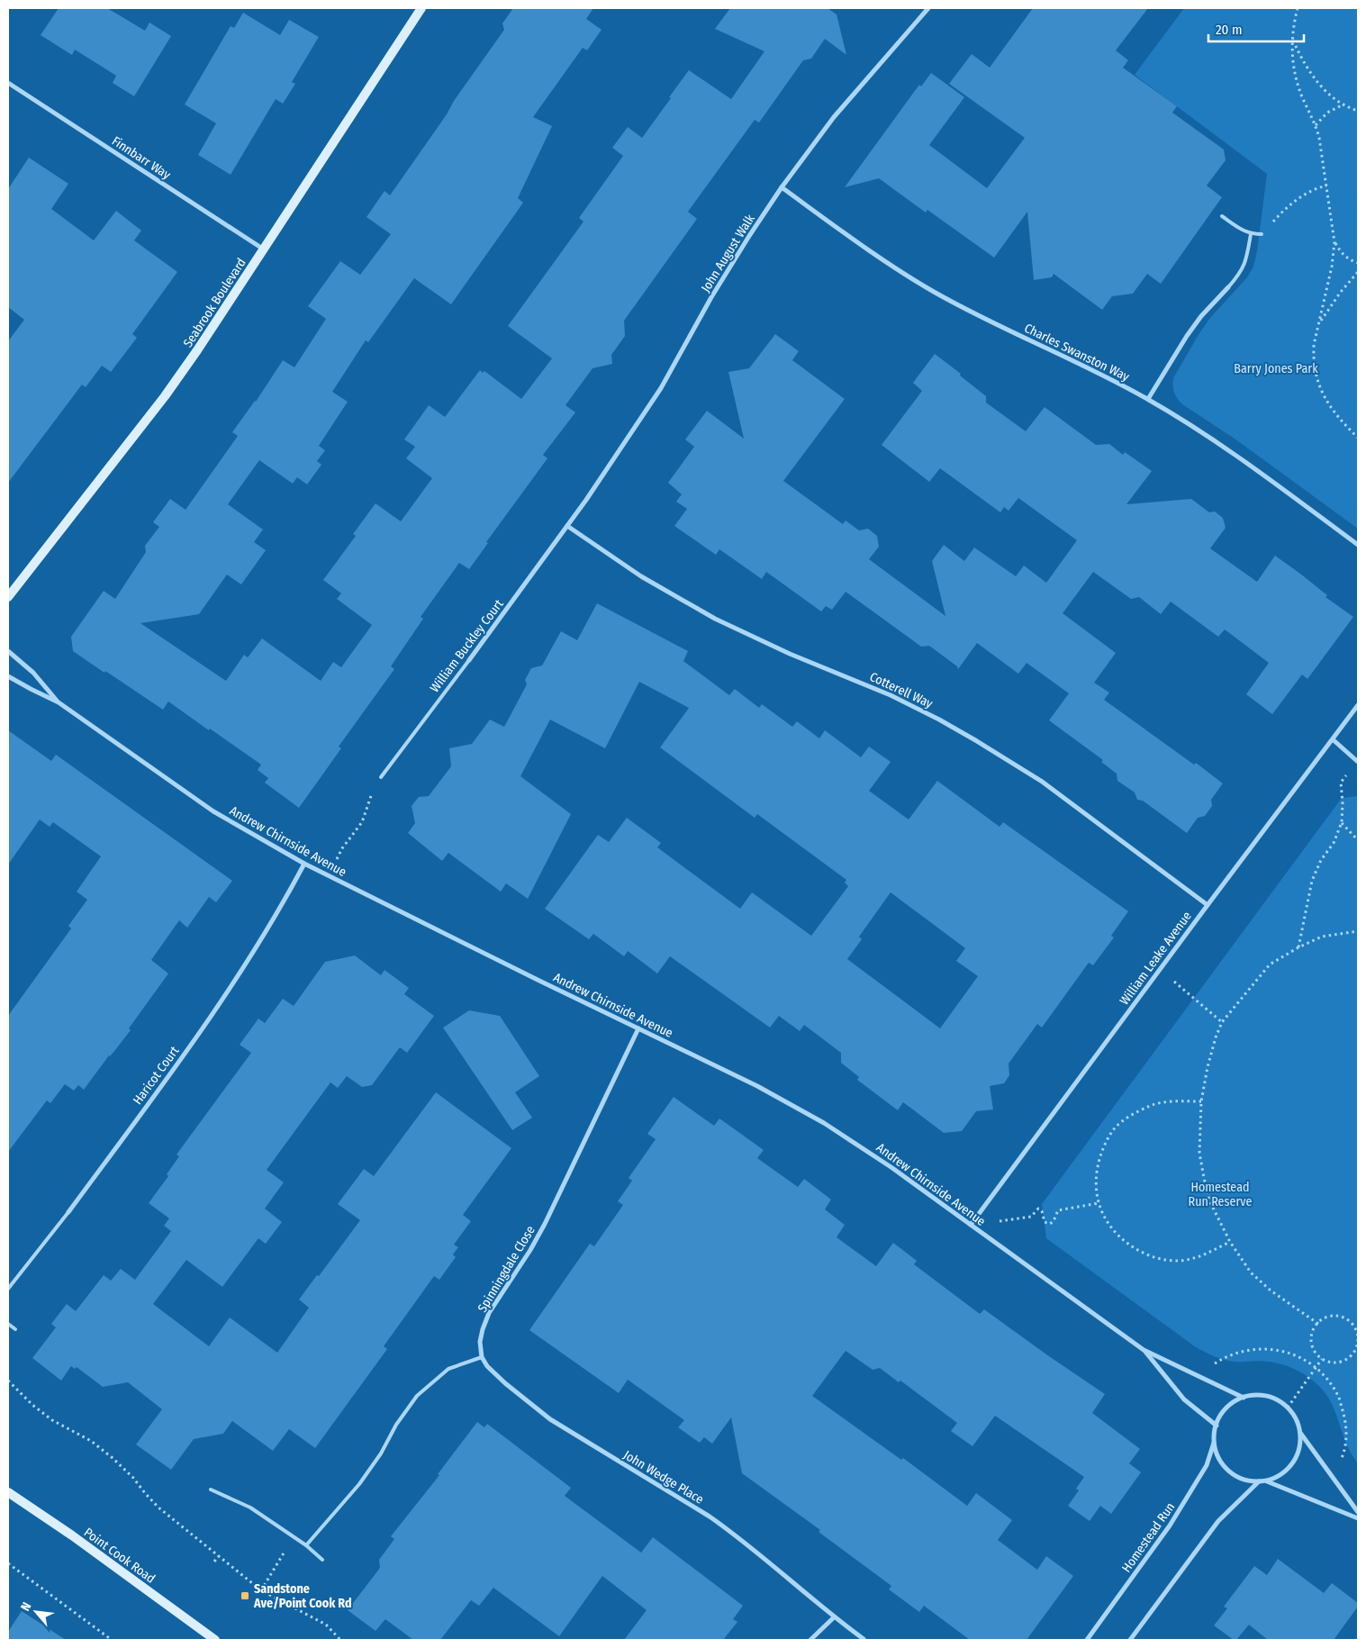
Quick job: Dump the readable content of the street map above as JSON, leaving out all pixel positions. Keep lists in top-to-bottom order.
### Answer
{
  "streets": {
    "street": [
      "Finnbarr Way",
      "John August Walk",
      "Seabrook Boulevard",
      "Charles Swanston Way",
      "William Buckley Court",
      "Cotterell Way",
      "Andrew Chirnside Avenue",
      "William Leake Avenue",
      "Haricot Court",
      "Spinningdale Close",
      "John Wedge Place",
      "Homestead Run",
      "Point Cook Road"
    ]
  },
  "crossings": [
    ["Finnbarr Way", "Seabrook Boulevard"],
    ["John August Walk", "Charles Swanston Way"],
    ["John August Walk", "William Buckley Court"],
    ["John August Walk", "Cotterell Way"],
    ["William Buckley Court", "Cotterell Way"],
    ["Cotterell Way", "William Leake Avenue"],
    ["Andrew Chirnside Avenue", "William Leake Avenue"],
    ["Andrew Chirnside Avenue", "Haricot Court"],
    ["Andrew Chirnside Avenue", "Spinningdale Close"],
    ["Andrew Chirnside Avenue", "Homestead Run"],
    ["Spinningdale Close", "John Wedge Place"]
  ],
  "parks": ["Barry Jones Park", "Homestead Run Reserve"],
  "places": {
    "transit": ["Sandstone Ave/Point Cook Rd"]
  },
  "scale_bar": "20 m",
  "north": "top left"
}
